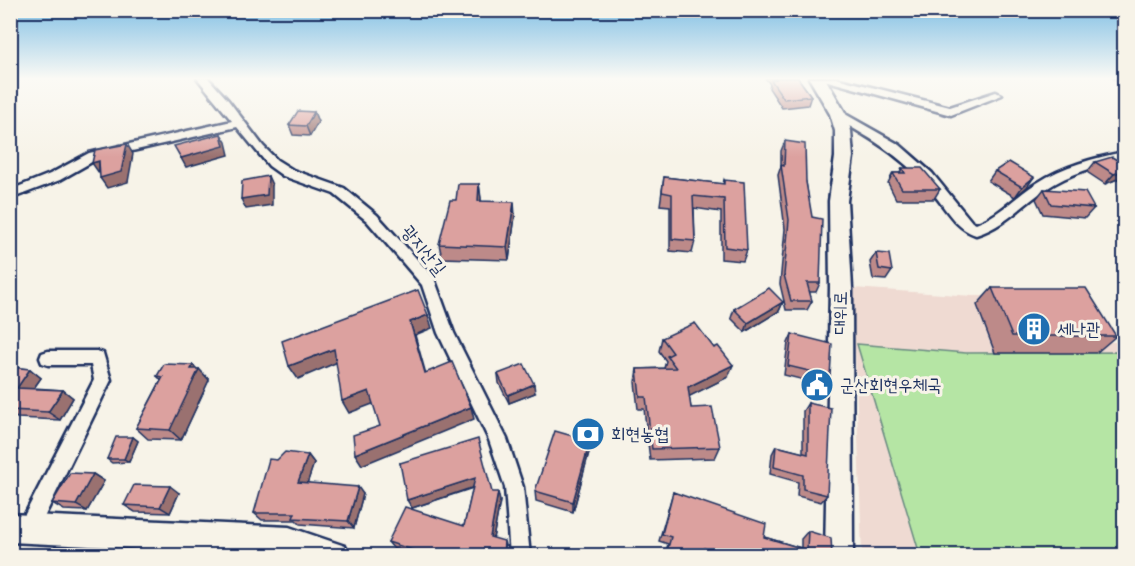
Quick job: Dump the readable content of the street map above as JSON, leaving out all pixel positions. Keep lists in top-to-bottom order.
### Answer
{
  "streets": {
    "street": ["광지산길", "대위로"]
  },
  "places": {
    "building": ["세나관"],
    "public building": ["군산회현우체국"],
    "bank": ["회현농협"]
  }
}
